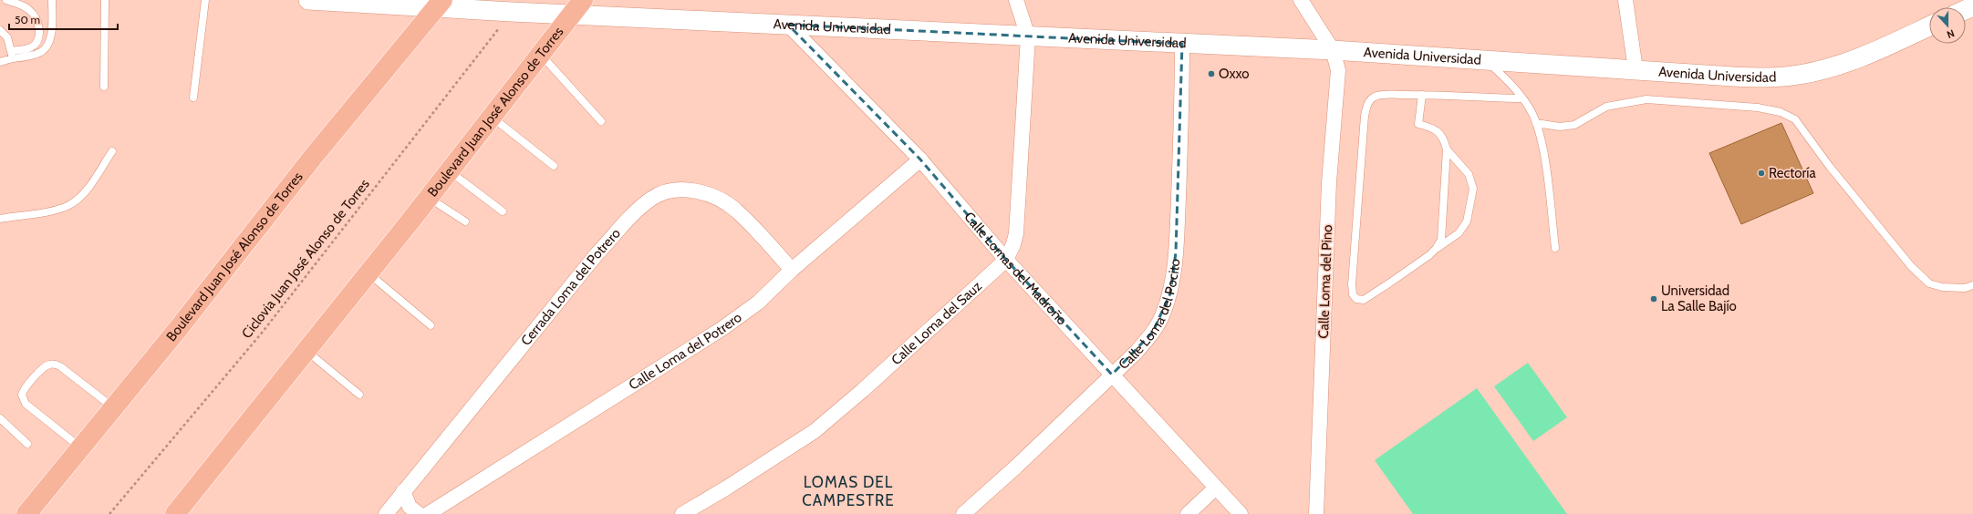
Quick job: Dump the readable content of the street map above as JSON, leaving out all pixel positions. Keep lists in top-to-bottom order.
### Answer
{
  "streets": {
    "main road": ["Boulevard Juan José Alonso de Torres"],
    "street": [
      "Avenida Universidad",
      "Calle Lomas del Madroño",
      "Calle Loma del Pino",
      "Cerrada Loma del Potrero",
      "Calle Loma del Pocito",
      "Calle Loma del Sauz",
      "Calle Loma del Potrero"
    ],
    "path": ["Ciclovia Juan José Alonso de Torres"]
  },
  "crossings": [
    ["Avenida Universidad", "Boulevard Juan José Alonso de Torres"],
    ["Avenida Universidad", "Ciclovia Juan José Alonso de Torres"],
    ["Avenida Universidad", "Calle Lomas del Madroño"],
    ["Avenida Universidad", "Calle Loma del Pino"],
    ["Avenida Universidad", "Calle Loma del Pocito"],
    ["Avenida Universidad", "Calle Loma del Sauz"],
    ["Calle Lomas del Madroño", "Calle Loma del Pocito"],
    ["Calle Lomas del Madroño", "Calle Loma del Sauz"],
    ["Calle Lomas del Madroño", "Calle Loma del Potrero"],
    ["Cerrada Loma del Potrero", "Calle Loma del Potrero"]
  ],
  "districts": ["LOMAS DEL CAMPESTRE"],
  "places": ["Oxxo", "Rectoría", "Universidad La Salle Bajío"],
  "scale_bar": "50 m",
  "north": "bottom"
}
